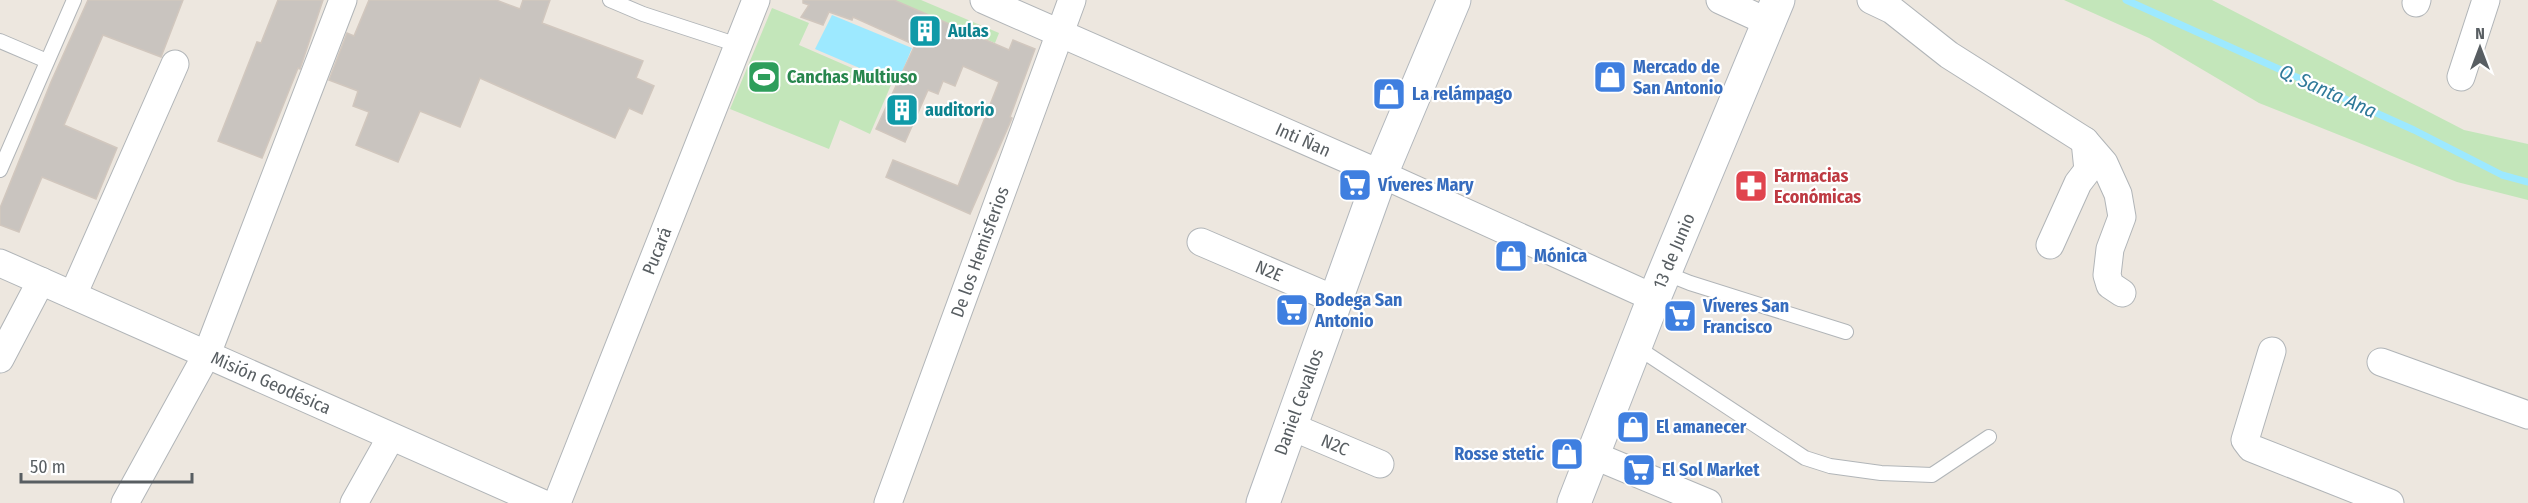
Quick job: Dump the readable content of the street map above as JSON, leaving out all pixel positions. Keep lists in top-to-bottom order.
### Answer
{
  "streets": {
    "street": [
      "Inti Ñan",
      "Pucará",
      "13 de Junio",
      "De los Hemisferios",
      "N2E",
      "Misión Geodésica",
      "Daniel Cevallos",
      "N2C"
    ]
  },
  "crossings": [
    ["Inti Ñan", "13 de Junio"],
    ["Inti Ñan", "De los Hemisferios"],
    ["Inti Ñan", "Daniel Cevallos"],
    ["N2E", "Daniel Cevallos"],
    ["Daniel Cevallos", "N2C"]
  ],
  "water": ["Q. Santa Ana"],
  "places": {
    "building": ["Aulas", "auditorio"],
    "sports": ["Canchas Multiuso"],
    "shop": [
      "Mercado de San Antonio",
      "La relámpago",
      "Mónica",
      "El amanecer",
      "Rosse stetic"
    ],
    "supermarket": [
      "Víveres Mary",
      "Bodega San Antonio",
      "Víveres San Francisco",
      "El Sol Market"
    ],
    "pharmacy": ["Farmacias Económicas"]
  },
  "scale_bar": "50 m",
  "north": "top"
}
